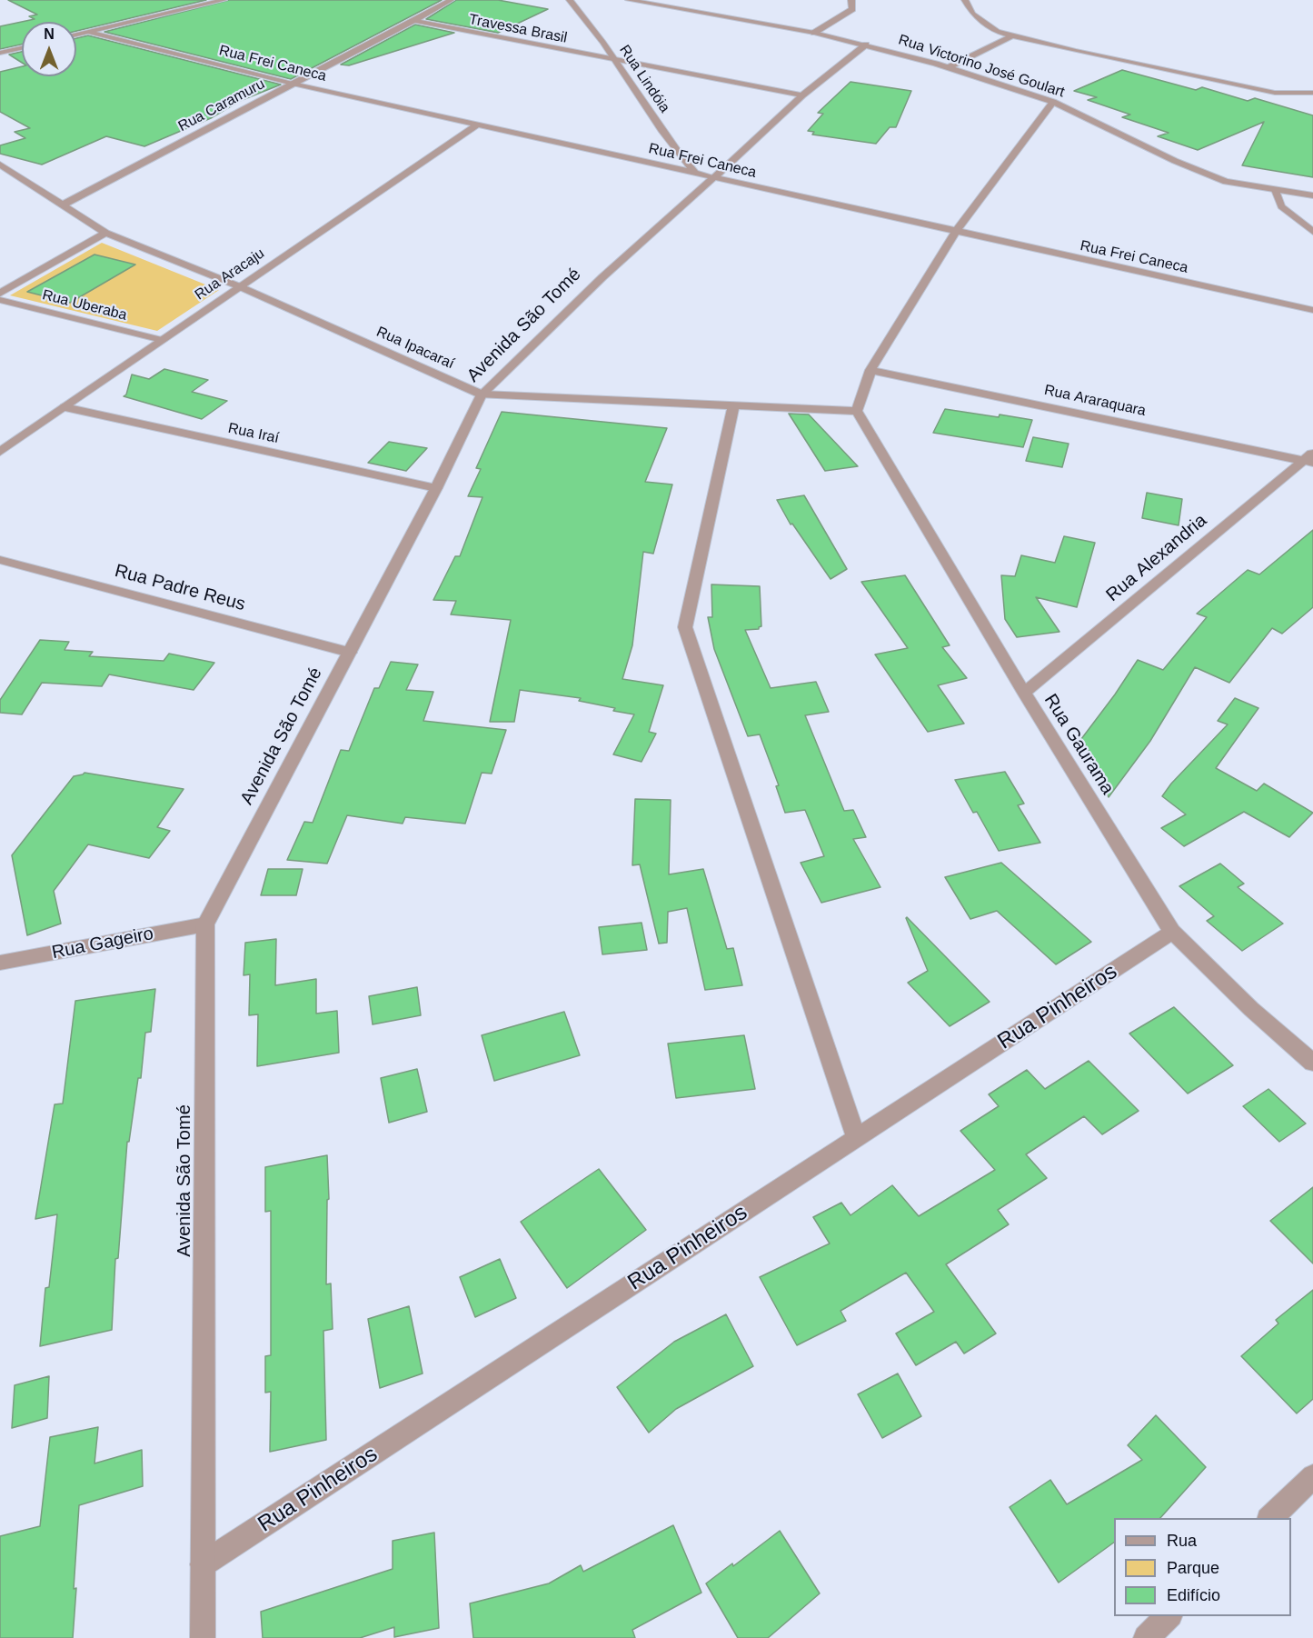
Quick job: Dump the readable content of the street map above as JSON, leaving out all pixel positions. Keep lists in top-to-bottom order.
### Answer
{
  "streets": {
    "street": [
      "Travessa Brasil",
      "Rua Frei Caneca",
      "Rua Victorino José Goulart",
      "Rua Lindóia",
      "Rua Caramuru",
      "Rua Aracaju",
      "Rua Uberaba",
      "Avenida São Tomé",
      "Rua Ipacaraí",
      "Rua Araraquara",
      "Rua Iraí",
      "Rua Alexandria",
      "Rua Padre Reus",
      "Rua Gaurama",
      "Rua Gageiro",
      "Rua Pinheiros"
    ]
  },
  "crossings": [
    ["Travessa Brasil", "Rua Lindóia"],
    ["Travessa Brasil", "Rua Caramuru"],
    ["Travessa Brasil", "Avenida São Tomé"],
    ["Rua Frei Caneca", "Rua Lindóia"],
    ["Rua Frei Caneca", "Rua Caramuru"],
    ["Rua Frei Caneca", "Rua Aracaju"],
    ["Rua Frei Caneca", "Avenida São Tomé"],
    ["Rua Victorino José Goulart", "Avenida São Tomé"],
    ["Rua Caramuru", "Rua Ipacaraí"],
    ["Rua Aracaju", "Rua Uberaba"],
    ["Rua Aracaju", "Rua Ipacaraí"],
    ["Rua Aracaju", "Rua Iraí"],
    ["Avenida São Tomé", "Rua Ipacaraí"],
    ["Avenida São Tomé", "Rua Iraí"],
    ["Avenida São Tomé", "Rua Padre Reus"],
    ["Avenida São Tomé", "Rua Gageiro"],
    ["Avenida São Tomé", "Rua Pinheiros"],
    ["Rua Ipacaraí", "Rua Gaurama"],
    ["Rua Araraquara", "Rua Alexandria"],
    ["Rua Alexandria", "Rua Gaurama"],
    ["Rua Gaurama", "Rua Pinheiros"]
  ],
  "legend": ["Rua", "Parque", "Edifício"],
  "north": "top"
}
